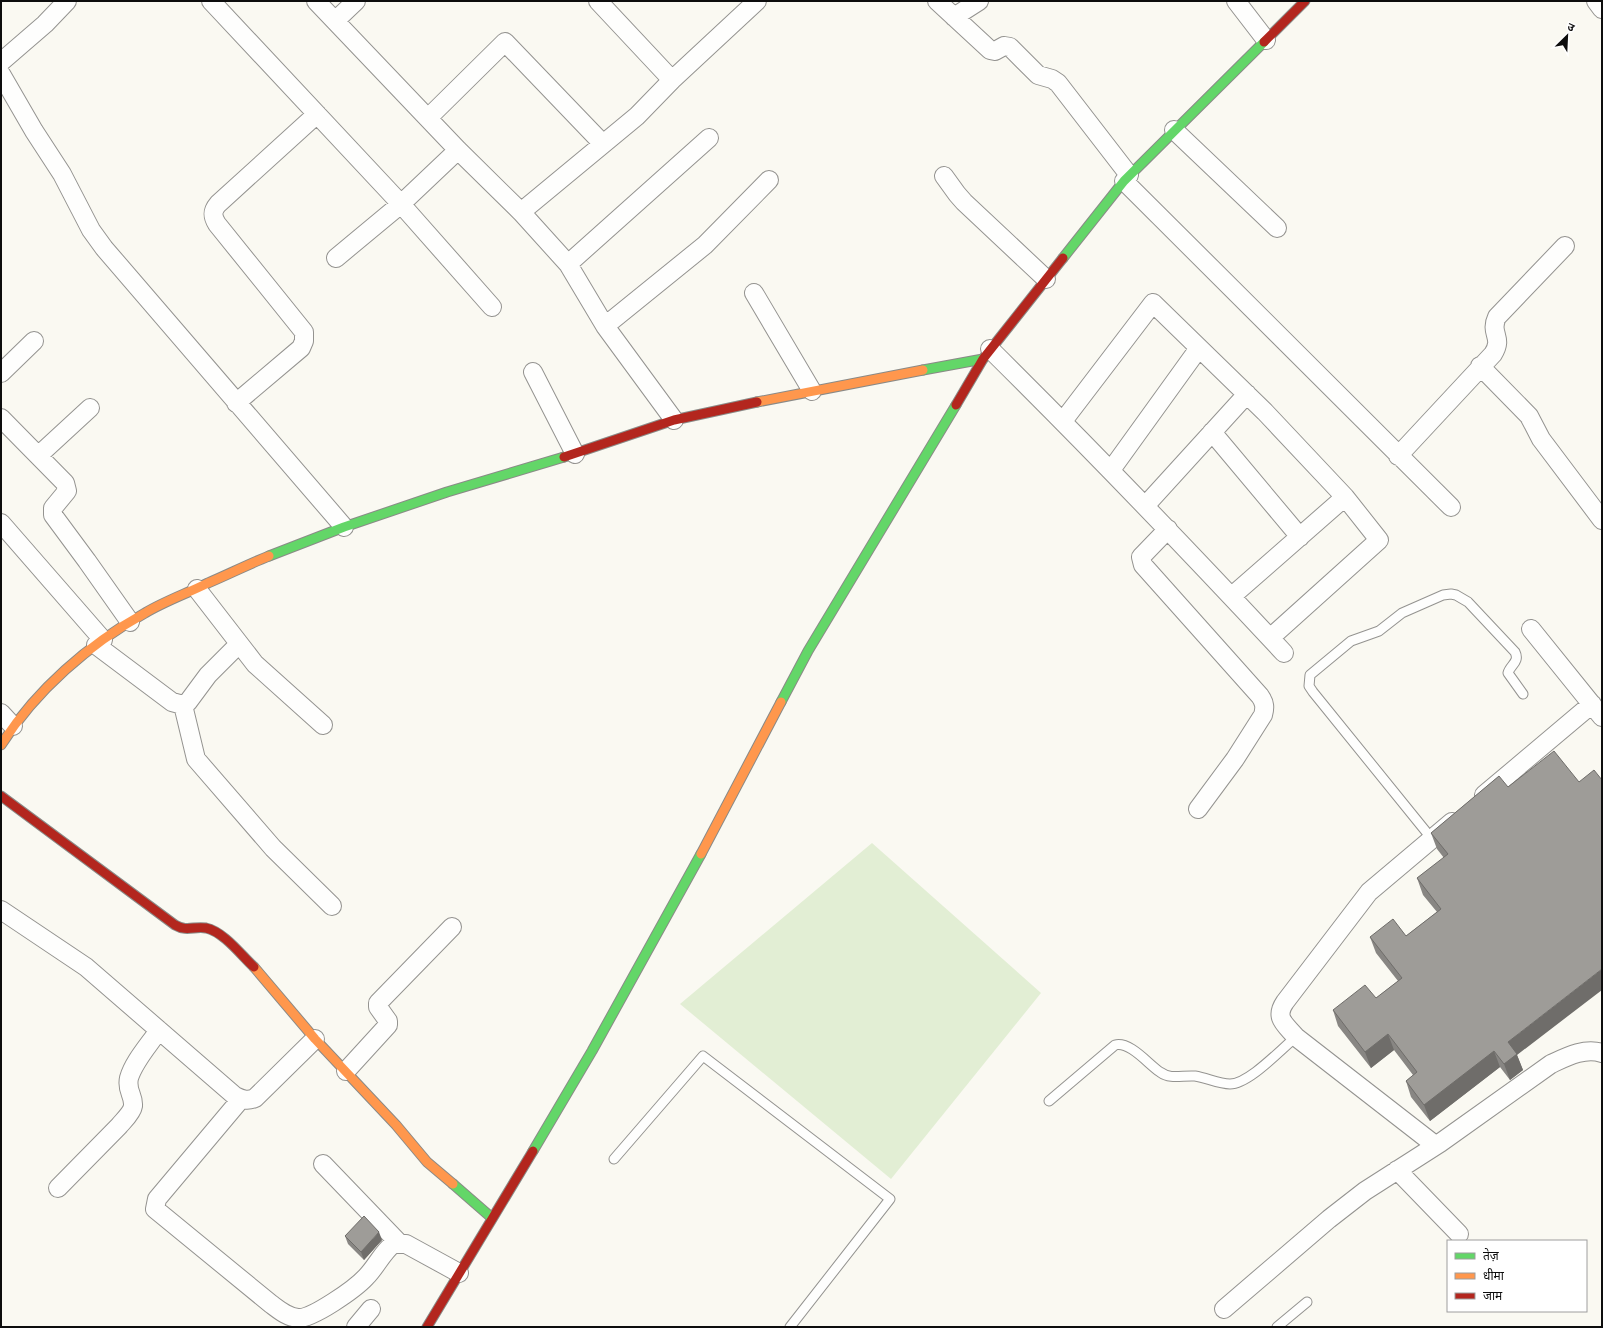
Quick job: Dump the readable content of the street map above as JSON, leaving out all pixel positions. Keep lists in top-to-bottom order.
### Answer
{
  "legend": ["तेज़", "धीमा", "जाम"],
  "north": "top right"
}
